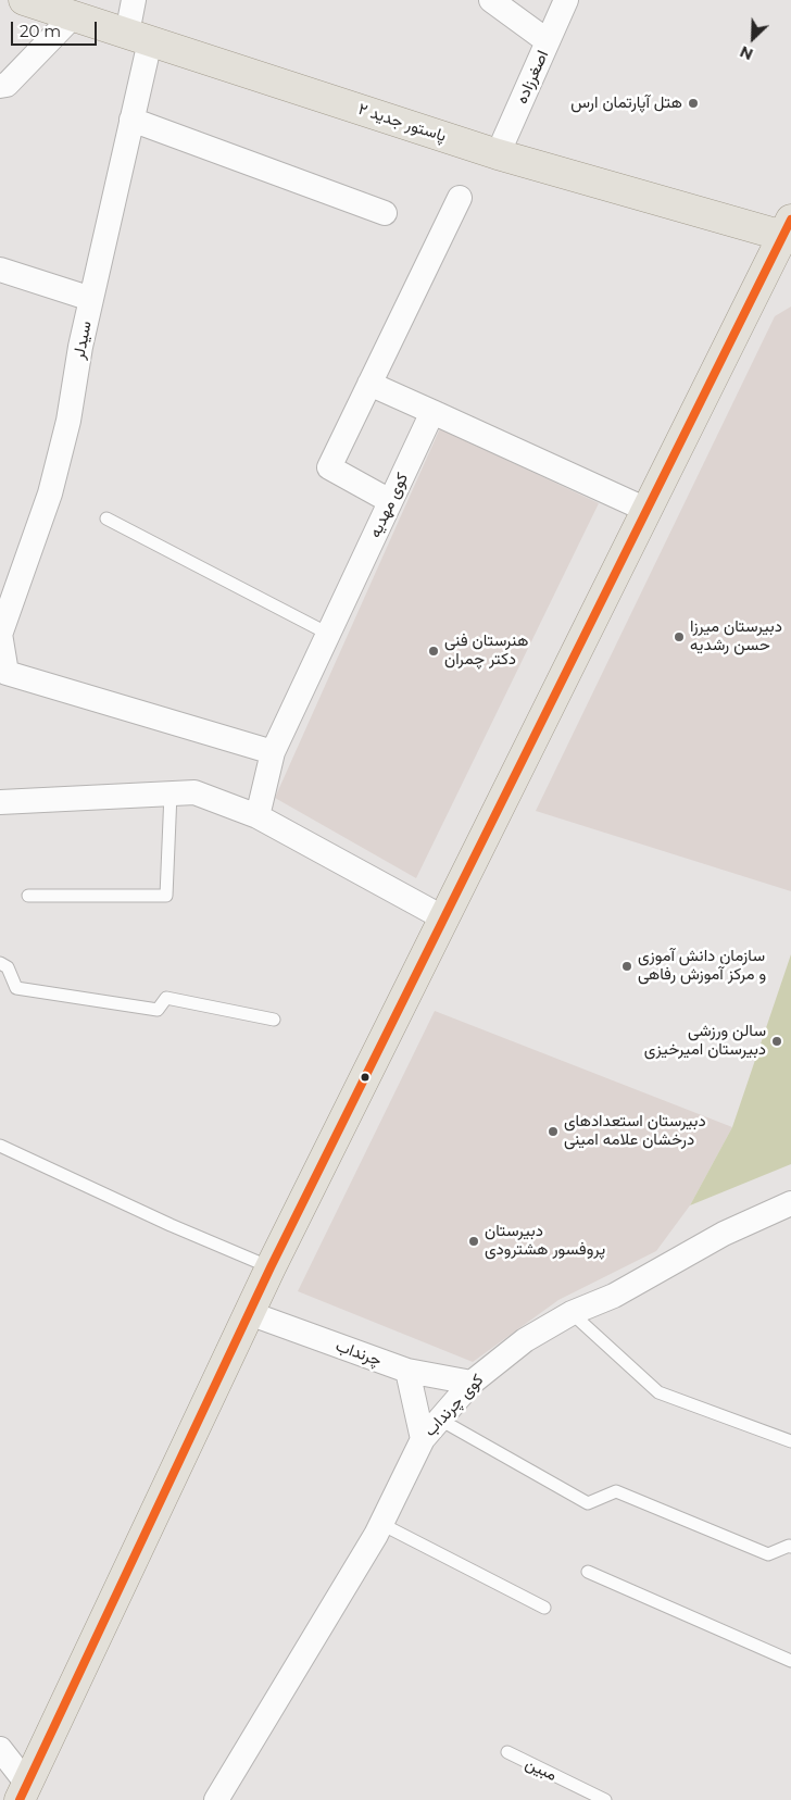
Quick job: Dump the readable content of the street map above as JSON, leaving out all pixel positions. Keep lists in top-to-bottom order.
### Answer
{
  "streets": {
    "main road": ["پاستور جدید ۲"],
    "street": [
      "اصغرزاده",
      "سیدلر",
      "کوی ‌‌‌مهدیه",
      "چرنداب",
      "کوی چرنداب"
    ],
    "lane": ["مبین"]
  },
  "crossings": [
    ["اصغرزاده", "پاستور جدید ۲"],
    ["پاستور جدید ۲", "سیدلر"],
    ["چرنداب", "کوی چرنداب"]
  ],
  "places": [
    "هتل آپارتمان ارس",
    "دبیرستان میرزا حسن رشدیه",
    "هنرستان فنی دکتر چمران",
    "سازمان دانش آموزی و مرکز آموزش رفاهی",
    "سالن ورزشی دبیرستان امیرخیزی",
    "دبیرستان استعدادهای درخشان علامه امینی",
    "دبیرستان پروفسور هشترودی"
  ],
  "scale_bar": "20 m",
  "north": "bottom left"
}
